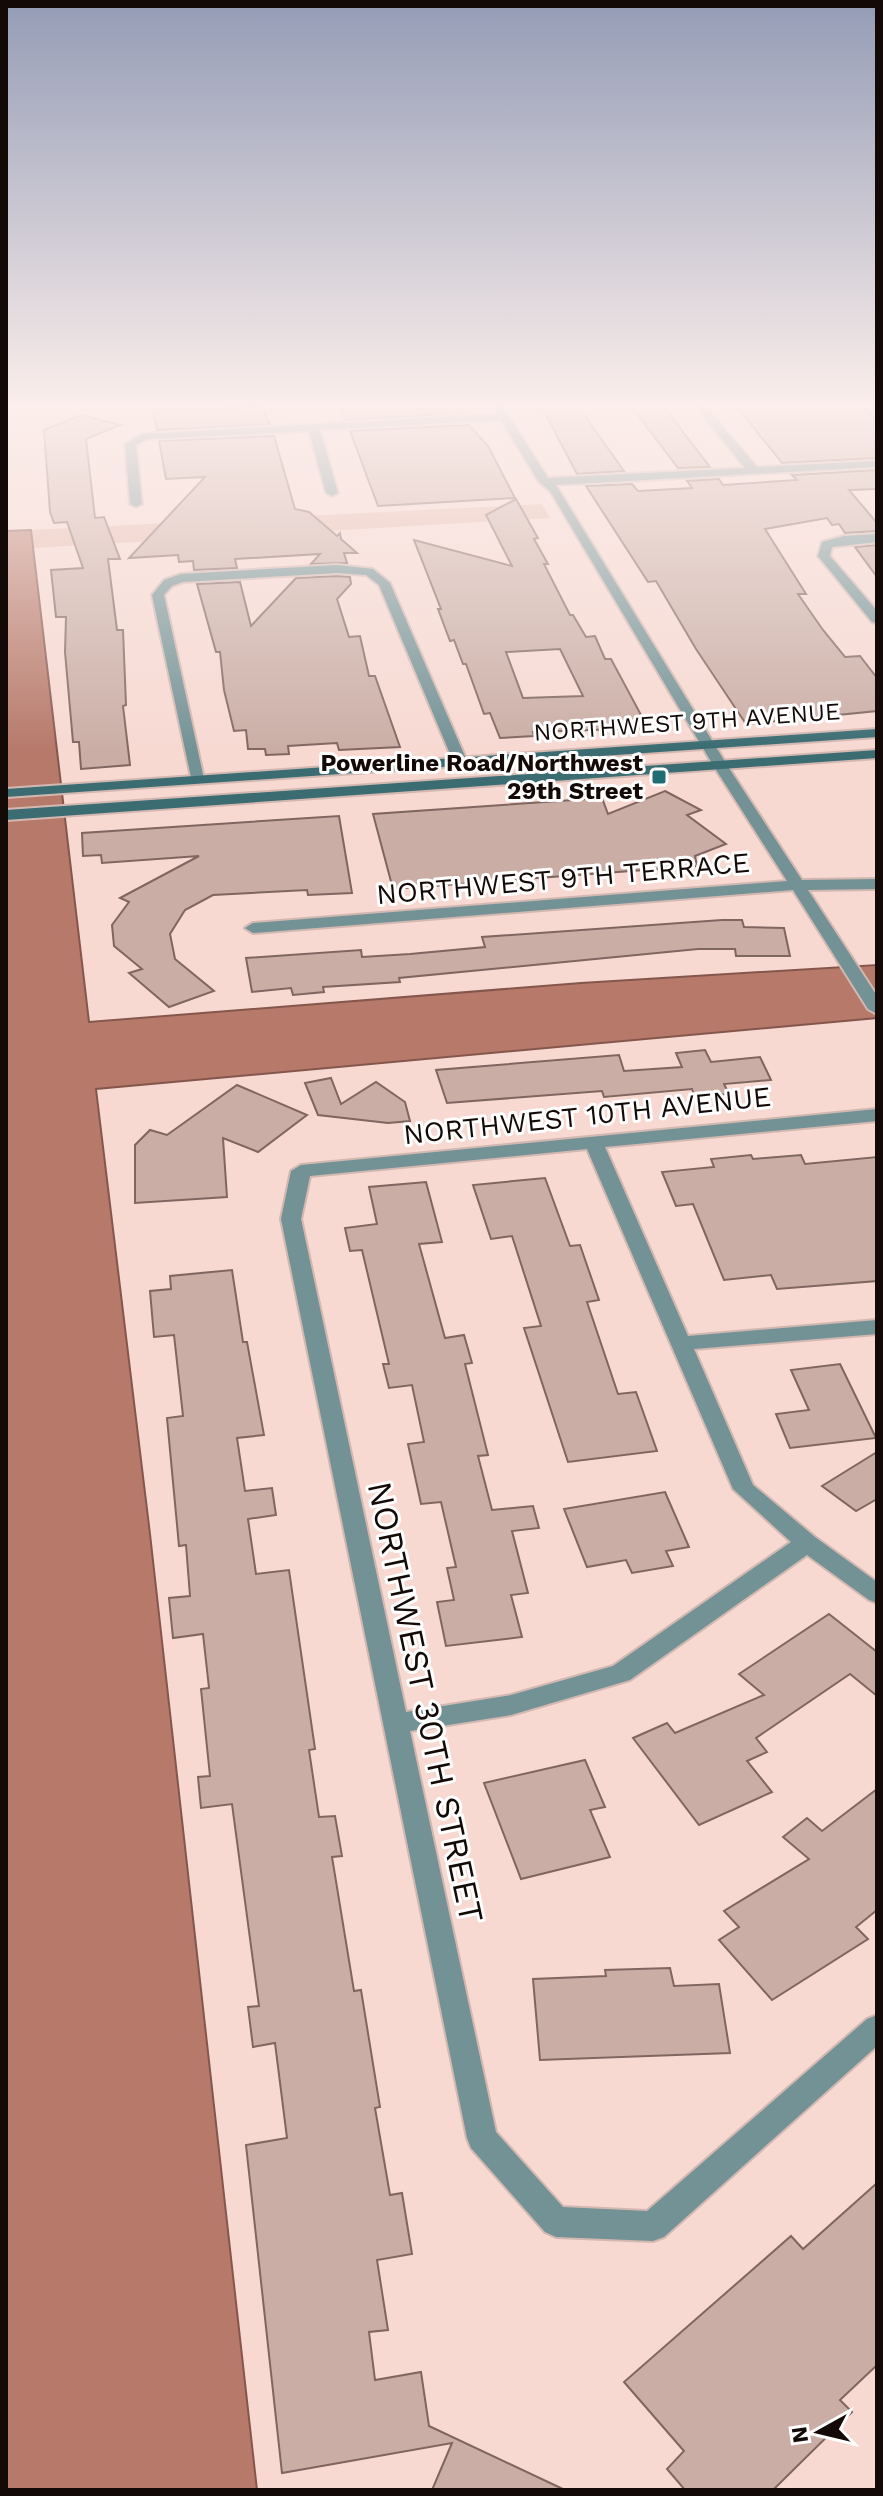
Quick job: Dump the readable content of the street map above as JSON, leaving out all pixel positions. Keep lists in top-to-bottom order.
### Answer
{
  "streets": {
    "main road": ["NORTHWEST 9TH AVENUE"],
    "street": ["NORTHWEST 9TH TERRACE", "NORTHWEST 10TH AVENUE", "NORTHWEST 30TH STREET"]
  },
  "crossings": [
    ["NORTHWEST 10TH AVENUE", "NORTHWEST 30TH STREET"]
  ],
  "places": {
    "transit": ["Powerline Road/Northwest 29th Street"]
  },
  "north": "left"
}
